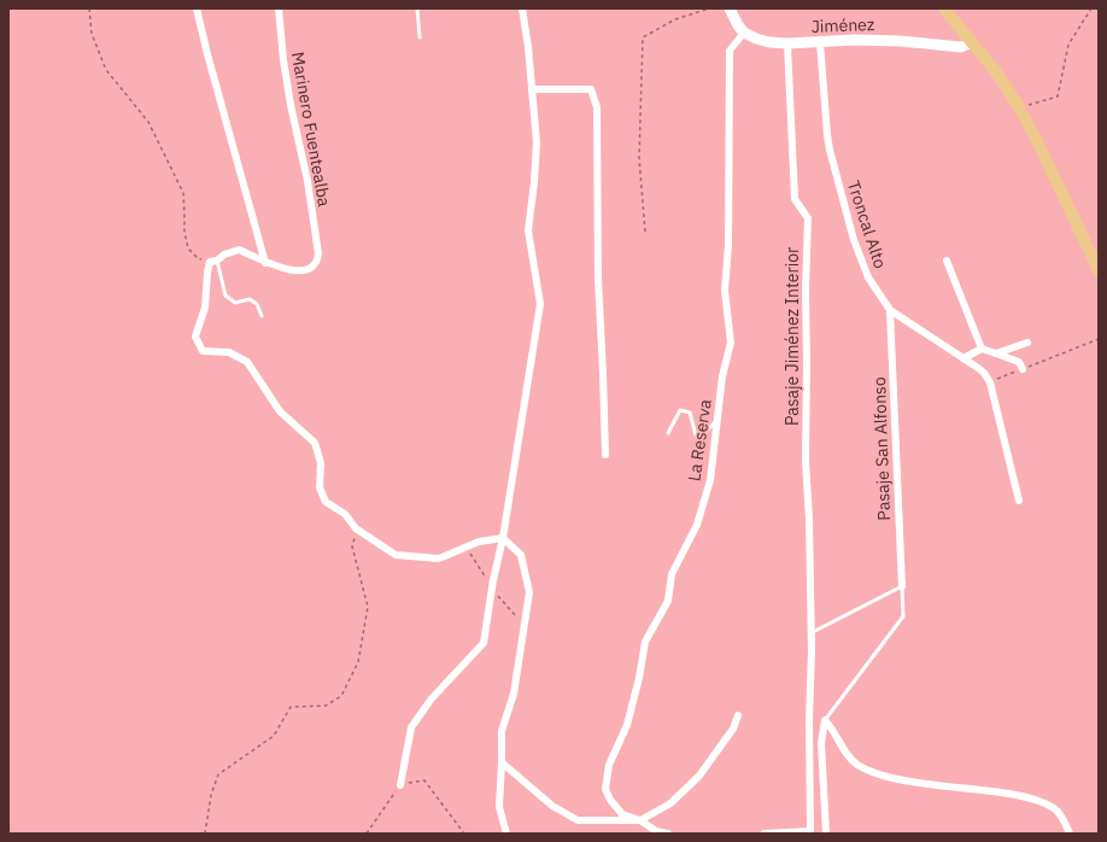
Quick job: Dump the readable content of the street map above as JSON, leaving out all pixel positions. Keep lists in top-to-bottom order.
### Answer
{
  "streets": {
    "street": [
      "Jiménez",
      "Marinero Fuentealba",
      "Troncal Alto",
      "Pasaje Jiménez Interior",
      "La Reserva",
      "Pasaje San Alfonso"
    ]
  },
  "crossings": [
    ["Jiménez", "Troncal Alto"],
    ["Jiménez", "Pasaje Jiménez Interior"],
    ["Jiménez", "La Reserva"],
    ["Troncal Alto", "Pasaje San Alfonso"]
  ]
}
